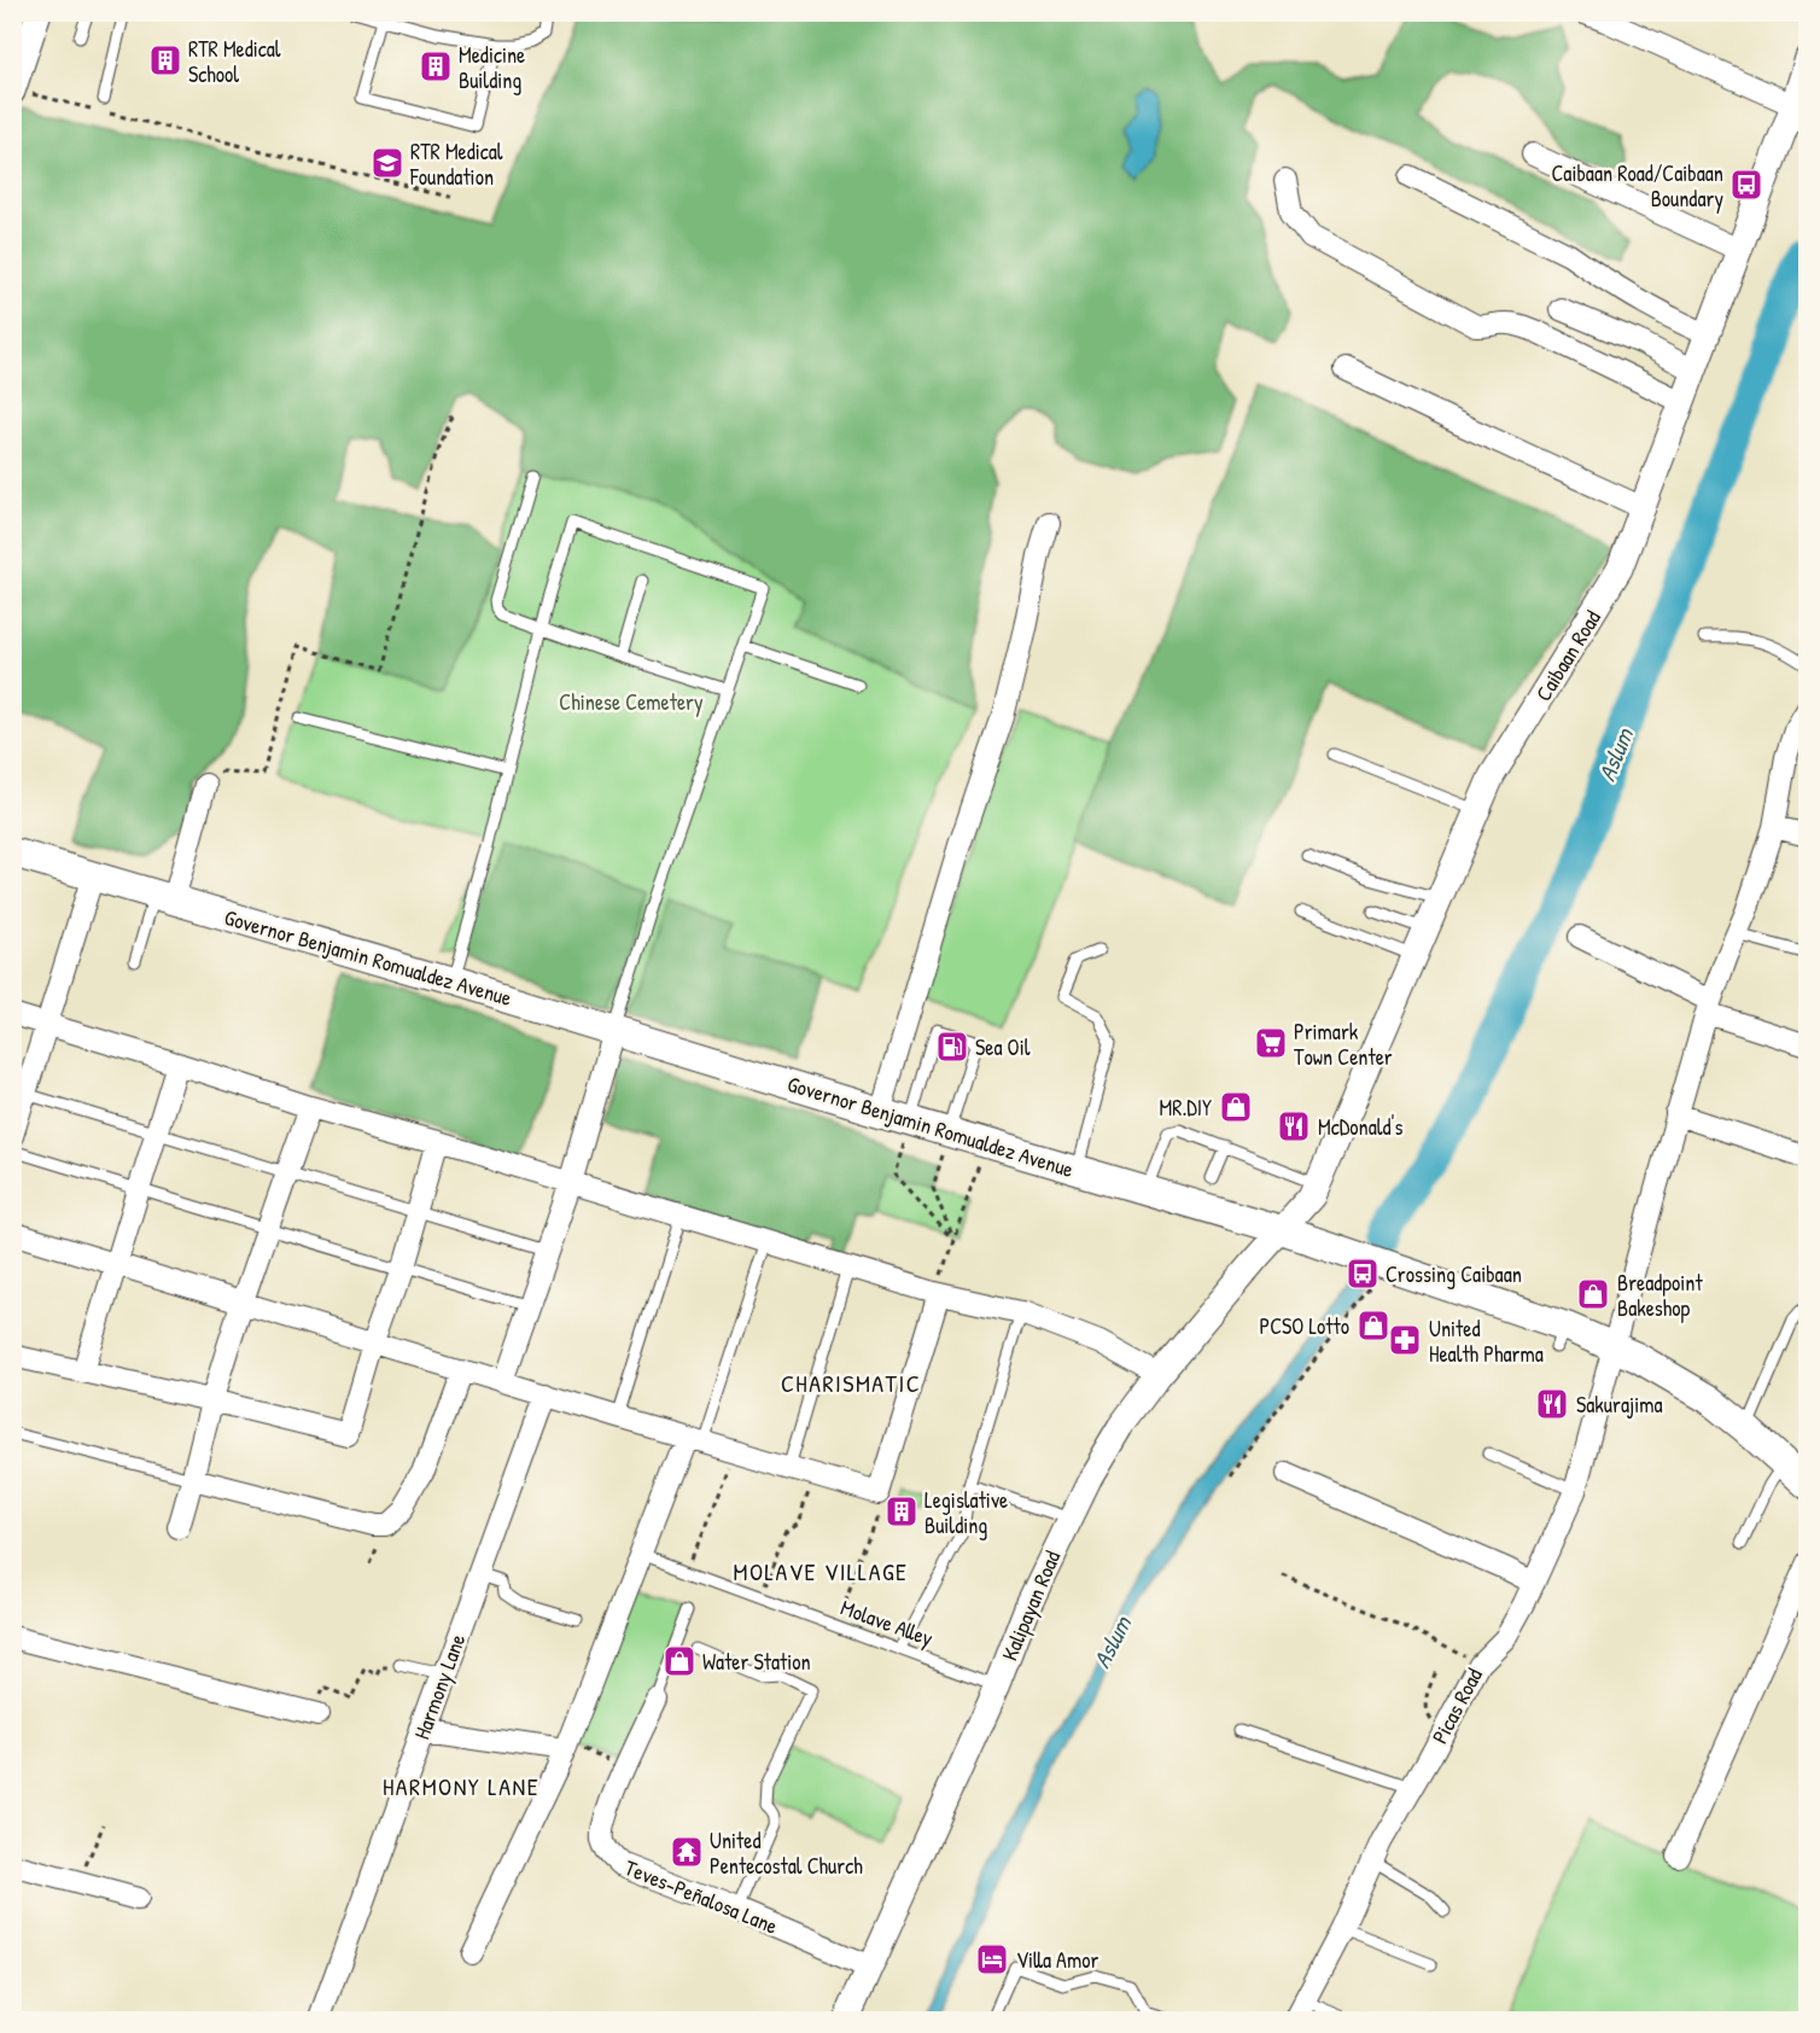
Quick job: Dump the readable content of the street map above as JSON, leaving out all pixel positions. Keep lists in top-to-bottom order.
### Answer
{
  "streets": {
    "main road": ["Governor Benjamin Romualdez Avenue"],
    "street": [
      "Caibaan Road",
      "Kalipayan Road",
      "Harmony Lane",
      "Picas Road",
      "Teves-Peñalosa Lane"
    ],
    "lane": ["Molave Alley"]
  },
  "crossings": [
    ["Caibaan Road", "Governor Benjamin Romualdez Avenue"],
    ["Caibaan Road", "Kalipayan Road"],
    ["Governor Benjamin Romualdez Avenue", "Kalipayan Road"],
    ["Governor Benjamin Romualdez Avenue", "Picas Road"],
    ["Kalipayan Road", "Molave Alley"],
    ["Kalipayan Road", "Teves-Peñalosa Lane"]
  ],
  "districts": ["CHARISMATIC", "MOLAVE VILLAGE", "HARMONY LANE"],
  "water": ["Aslum"],
  "parks": ["Chinese Cemetery"],
  "places": {
    "building": ["RTR Medical School", "Medicine Building", "Legislative Building"],
    "school or university": ["RTR Medical Foundation"],
    "bus stop": ["Caibaan Road/Caibaan Boundary", "Crossing Caibaan"],
    "supermarket": ["Primark Town Center"],
    "fuel station": ["Sea Oil"],
    "shop": [
      "MR.DIY",
      "Breadpoint Bakeshop",
      "PCSO Lotto",
      "Water Station"
    ],
    "restaurant": ["McDonald's", "Sakurajima"],
    "pharmacy": ["United Health Pharma"],
    "temple": ["United Pentecostal Church"],
    "hotel": ["Villa Amor"]
  }
}
